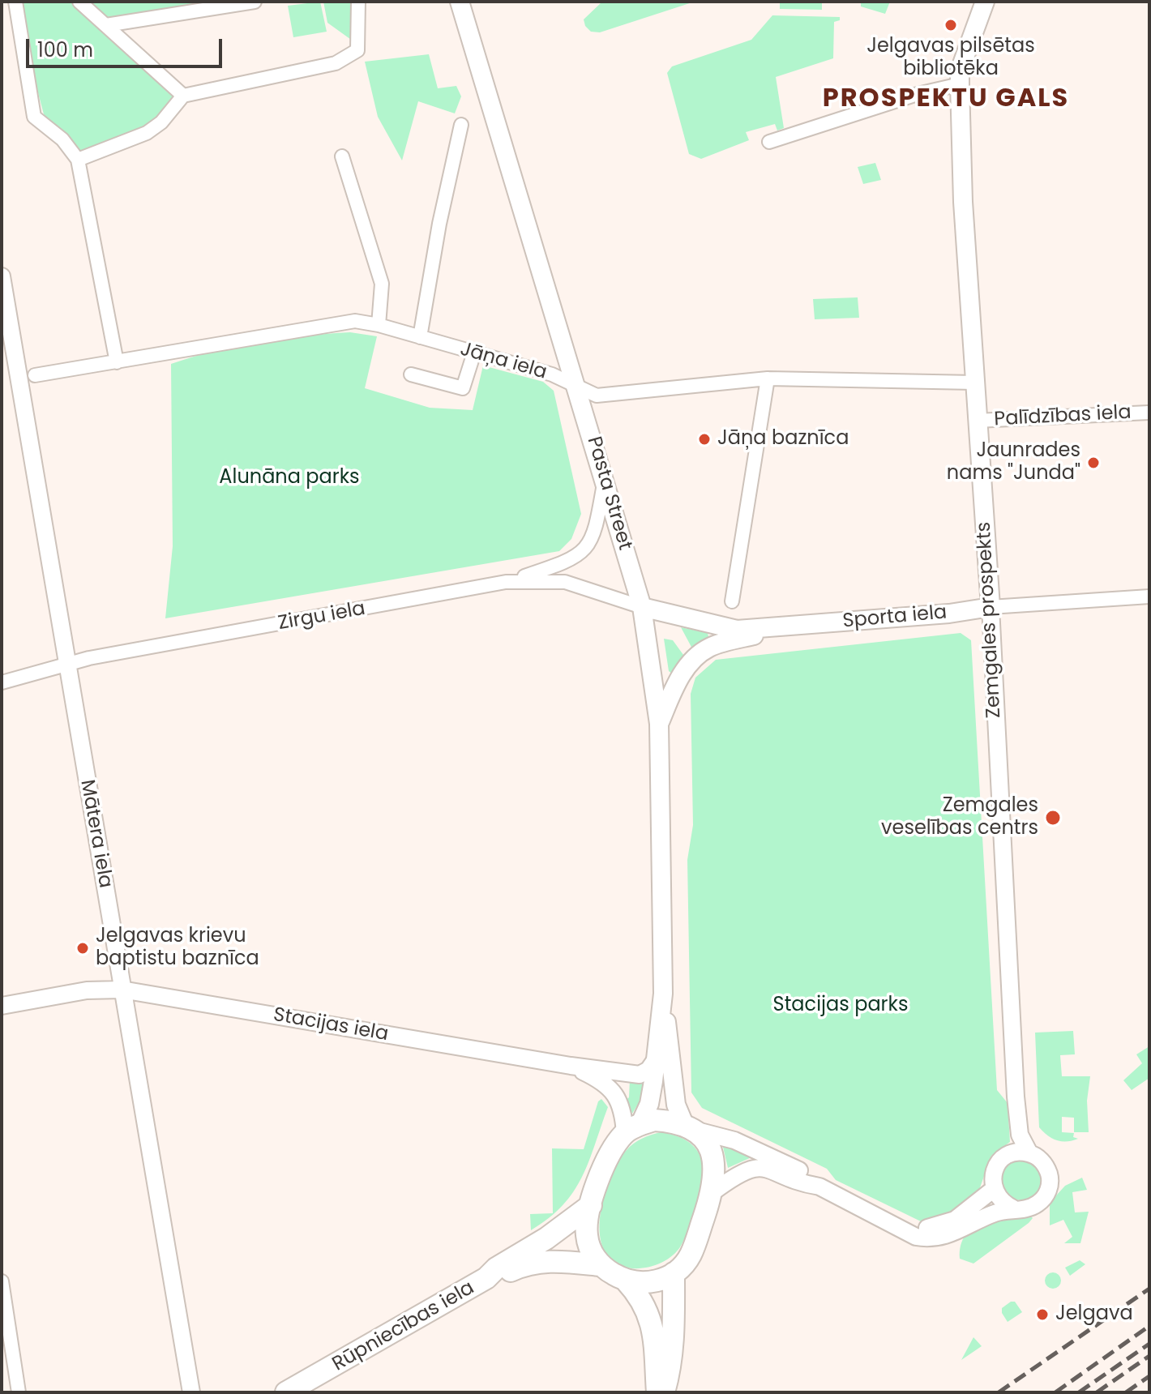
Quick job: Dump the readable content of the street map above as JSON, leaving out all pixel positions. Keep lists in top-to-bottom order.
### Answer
{
  "streets": {
    "main road": [
      "Pasta Street",
      "Sporta iela",
      "Zemgales prospekts",
      "Rūpniecības iela"
    ],
    "street": [
      "Jāņa iela",
      "Palīdzības iela",
      "Zirgu iela",
      "Mātera iela",
      "Stacijas iela"
    ]
  },
  "crossings": [
    ["Jāņa iela", "Pasta Street"],
    ["Jāņa iela", "Zemgales prospekts"],
    ["Palīdzības iela", "Zemgales prospekts"],
    ["Pasta Street", "Zirgu iela"],
    ["Pasta Street", "Sporta iela"],
    ["Pasta Street", "Stacijas iela"],
    ["Pasta Street", "Rūpniecības iela"],
    ["Zirgu iela", "Sporta iela"],
    ["Zirgu iela", "Mātera iela"],
    ["Sporta iela", "Zemgales prospekts"],
    ["Mātera iela", "Stacijas iela"]
  ],
  "districts": ["PROSPEKTU GALS"],
  "parks": ["Alunāna parks", "Stacijas parks"],
  "places": [
    "Jelgavas pilsētas bibliotēka",
    "Jāņa baznīca",
    "Jaunrades nams \"Junda\"",
    "Zemgales veselības centrs",
    "Jelgavas krievu baptistu baznīca",
    "Jelgava"
  ],
  "scale_bar": "100 m"
}
